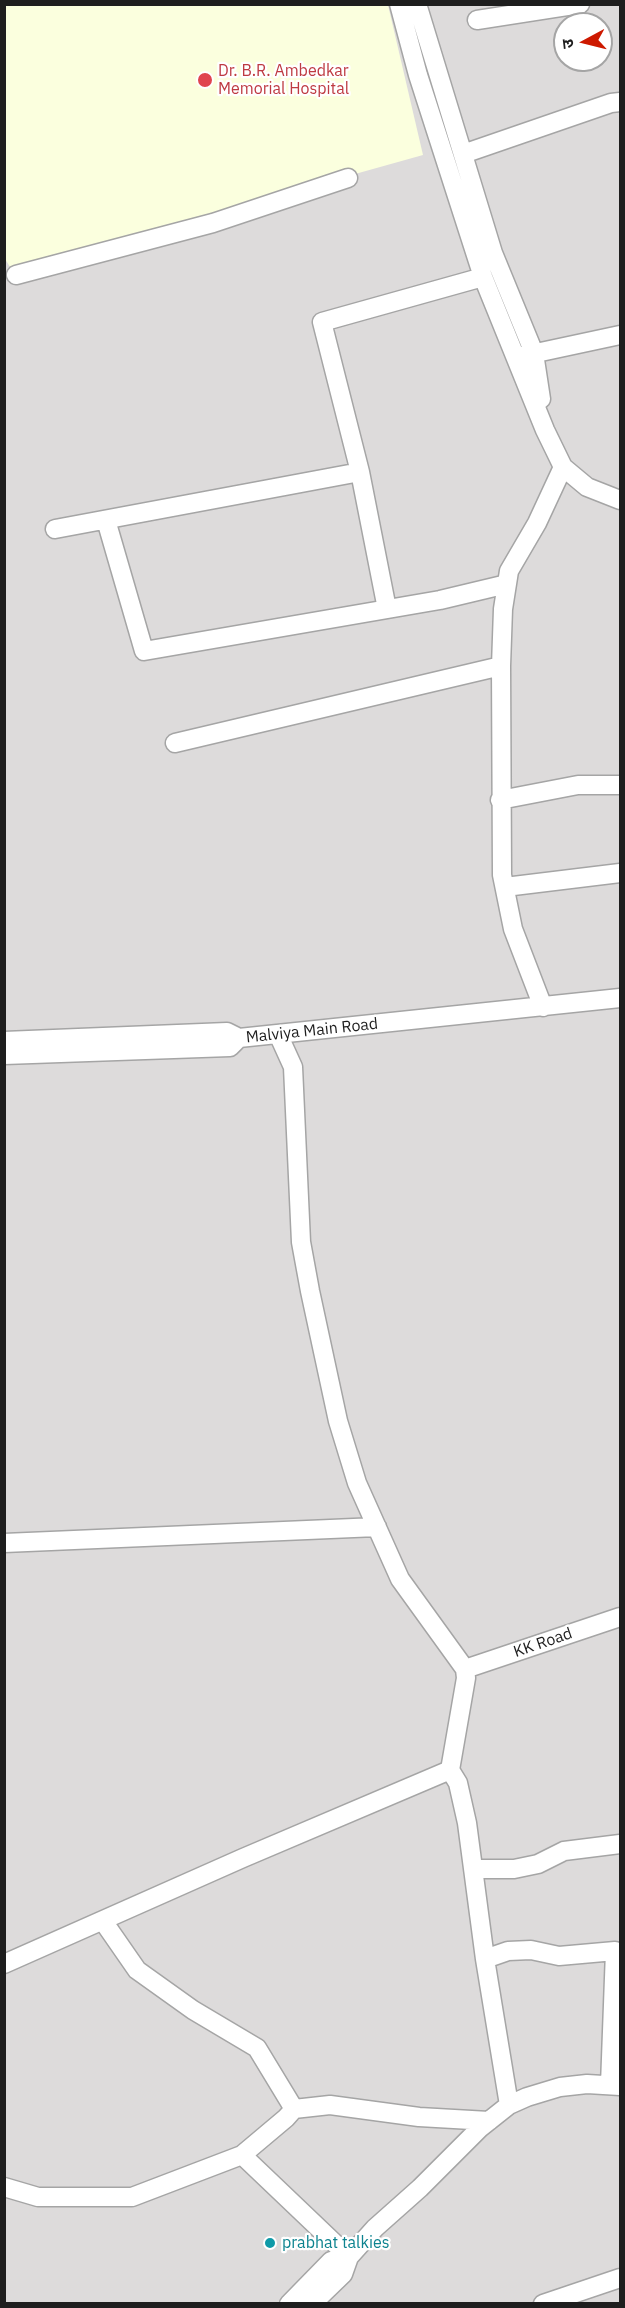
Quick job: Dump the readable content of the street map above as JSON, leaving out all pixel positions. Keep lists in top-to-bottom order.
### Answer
{
  "streets": {
    "street": ["Malviya Main Road", "KK Road"]
  },
  "places": ["Dr. B.R. Ambedkar Memorial Hospital", "prabhat talkies"],
  "north": "left"
}
